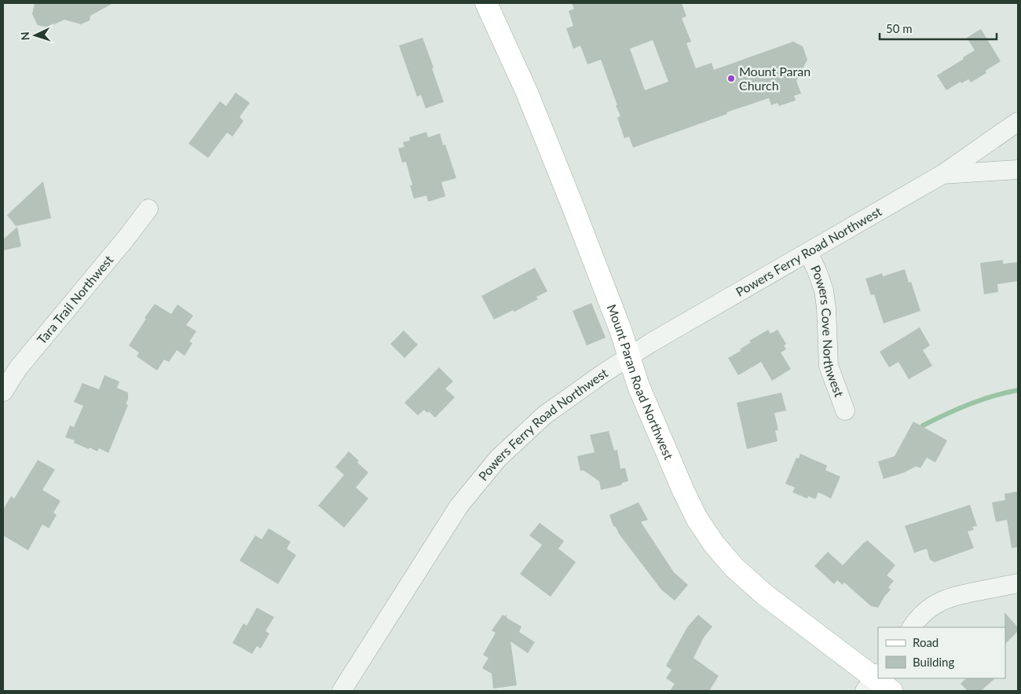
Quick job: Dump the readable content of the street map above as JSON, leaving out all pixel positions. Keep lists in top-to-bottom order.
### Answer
{
  "streets": {
    "main road": ["Mount Paran Road Northwest"],
    "street": ["Powers Ferry Road Northwest", "Tara Trail Northwest", "Powers Cove Northwest"]
  },
  "crossings": [
    ["Powers Ferry Road Northwest", "Powers Cove Northwest"],
    ["Powers Ferry Road Northwest", "Mount Paran Road Northwest"]
  ],
  "places": ["Mount Paran Church"],
  "legend": ["Road", "Building"],
  "scale_bar": "50 m",
  "north": "left"
}
